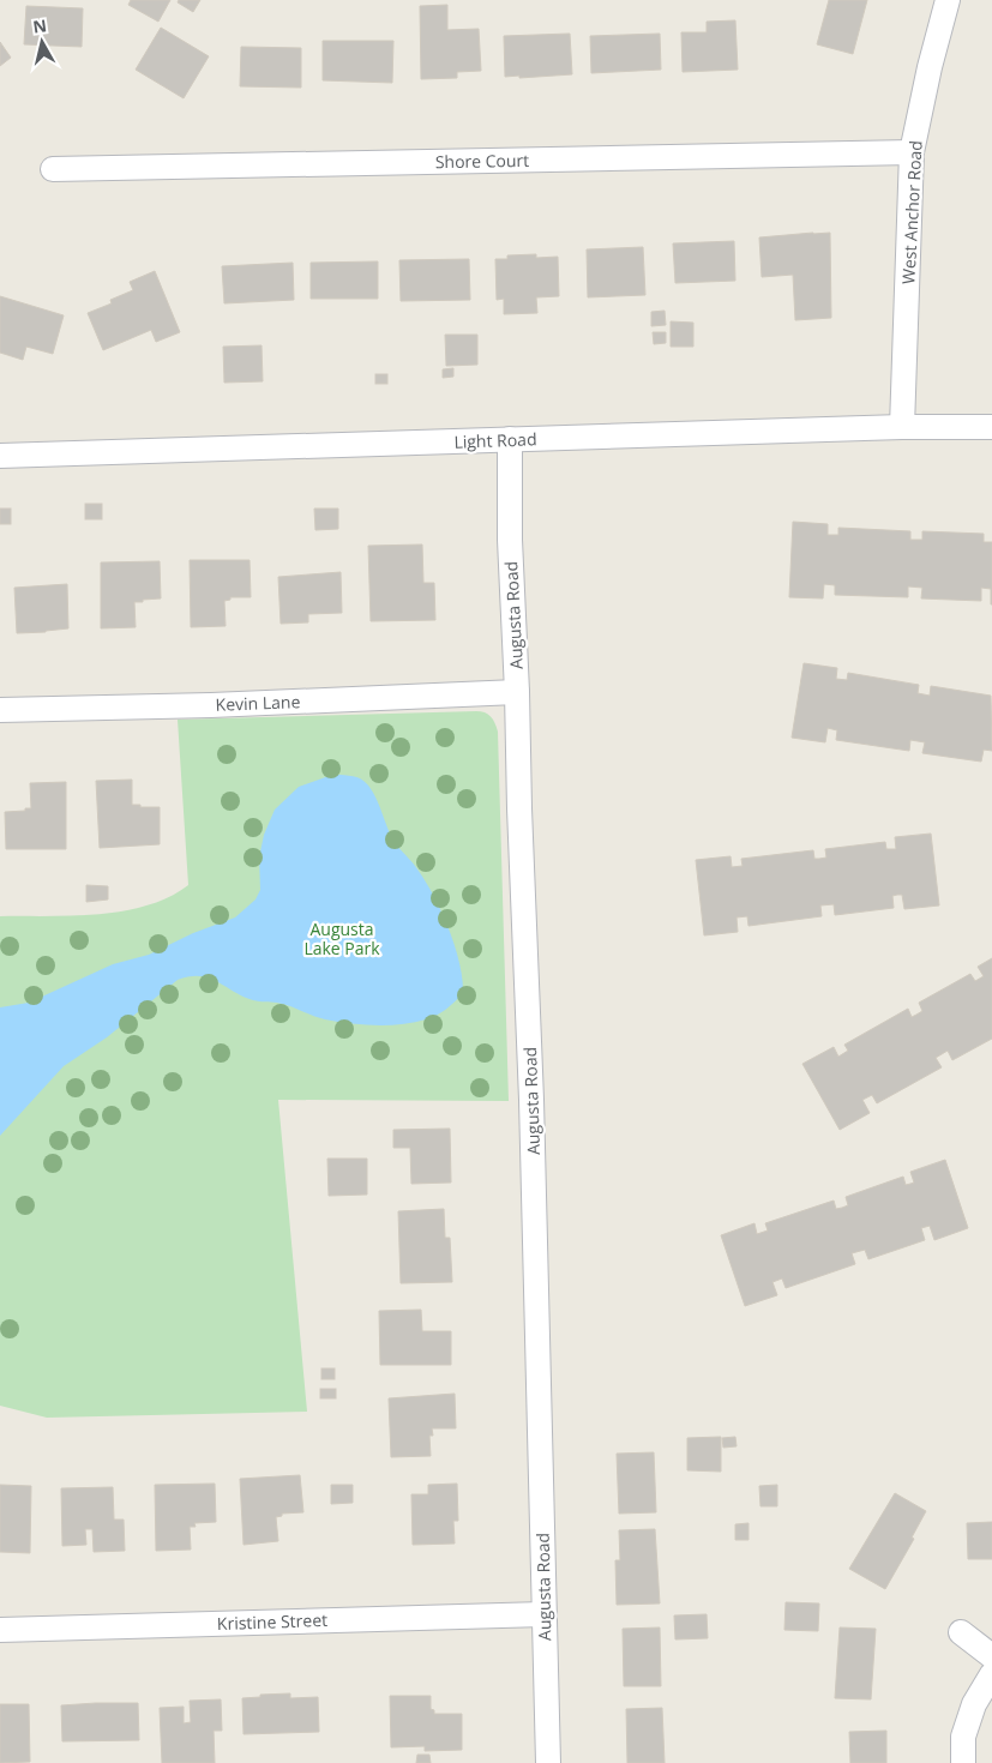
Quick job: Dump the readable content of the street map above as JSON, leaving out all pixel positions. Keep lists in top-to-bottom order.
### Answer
{
  "streets": {
    "street": [
      "Shore Court",
      "West Anchor Road",
      "Light Road",
      "Augusta Road",
      "Kevin Lane",
      "Kristine Street"
    ]
  },
  "crossings": [
    ["Shore Court", "West Anchor Road"],
    ["West Anchor Road", "Light Road"],
    ["Light Road", "Augusta Road"],
    ["Augusta Road", "Kevin Lane"],
    ["Augusta Road", "Kristine Street"]
  ],
  "parks": ["Augusta Lake Park"],
  "north": "top"
}
